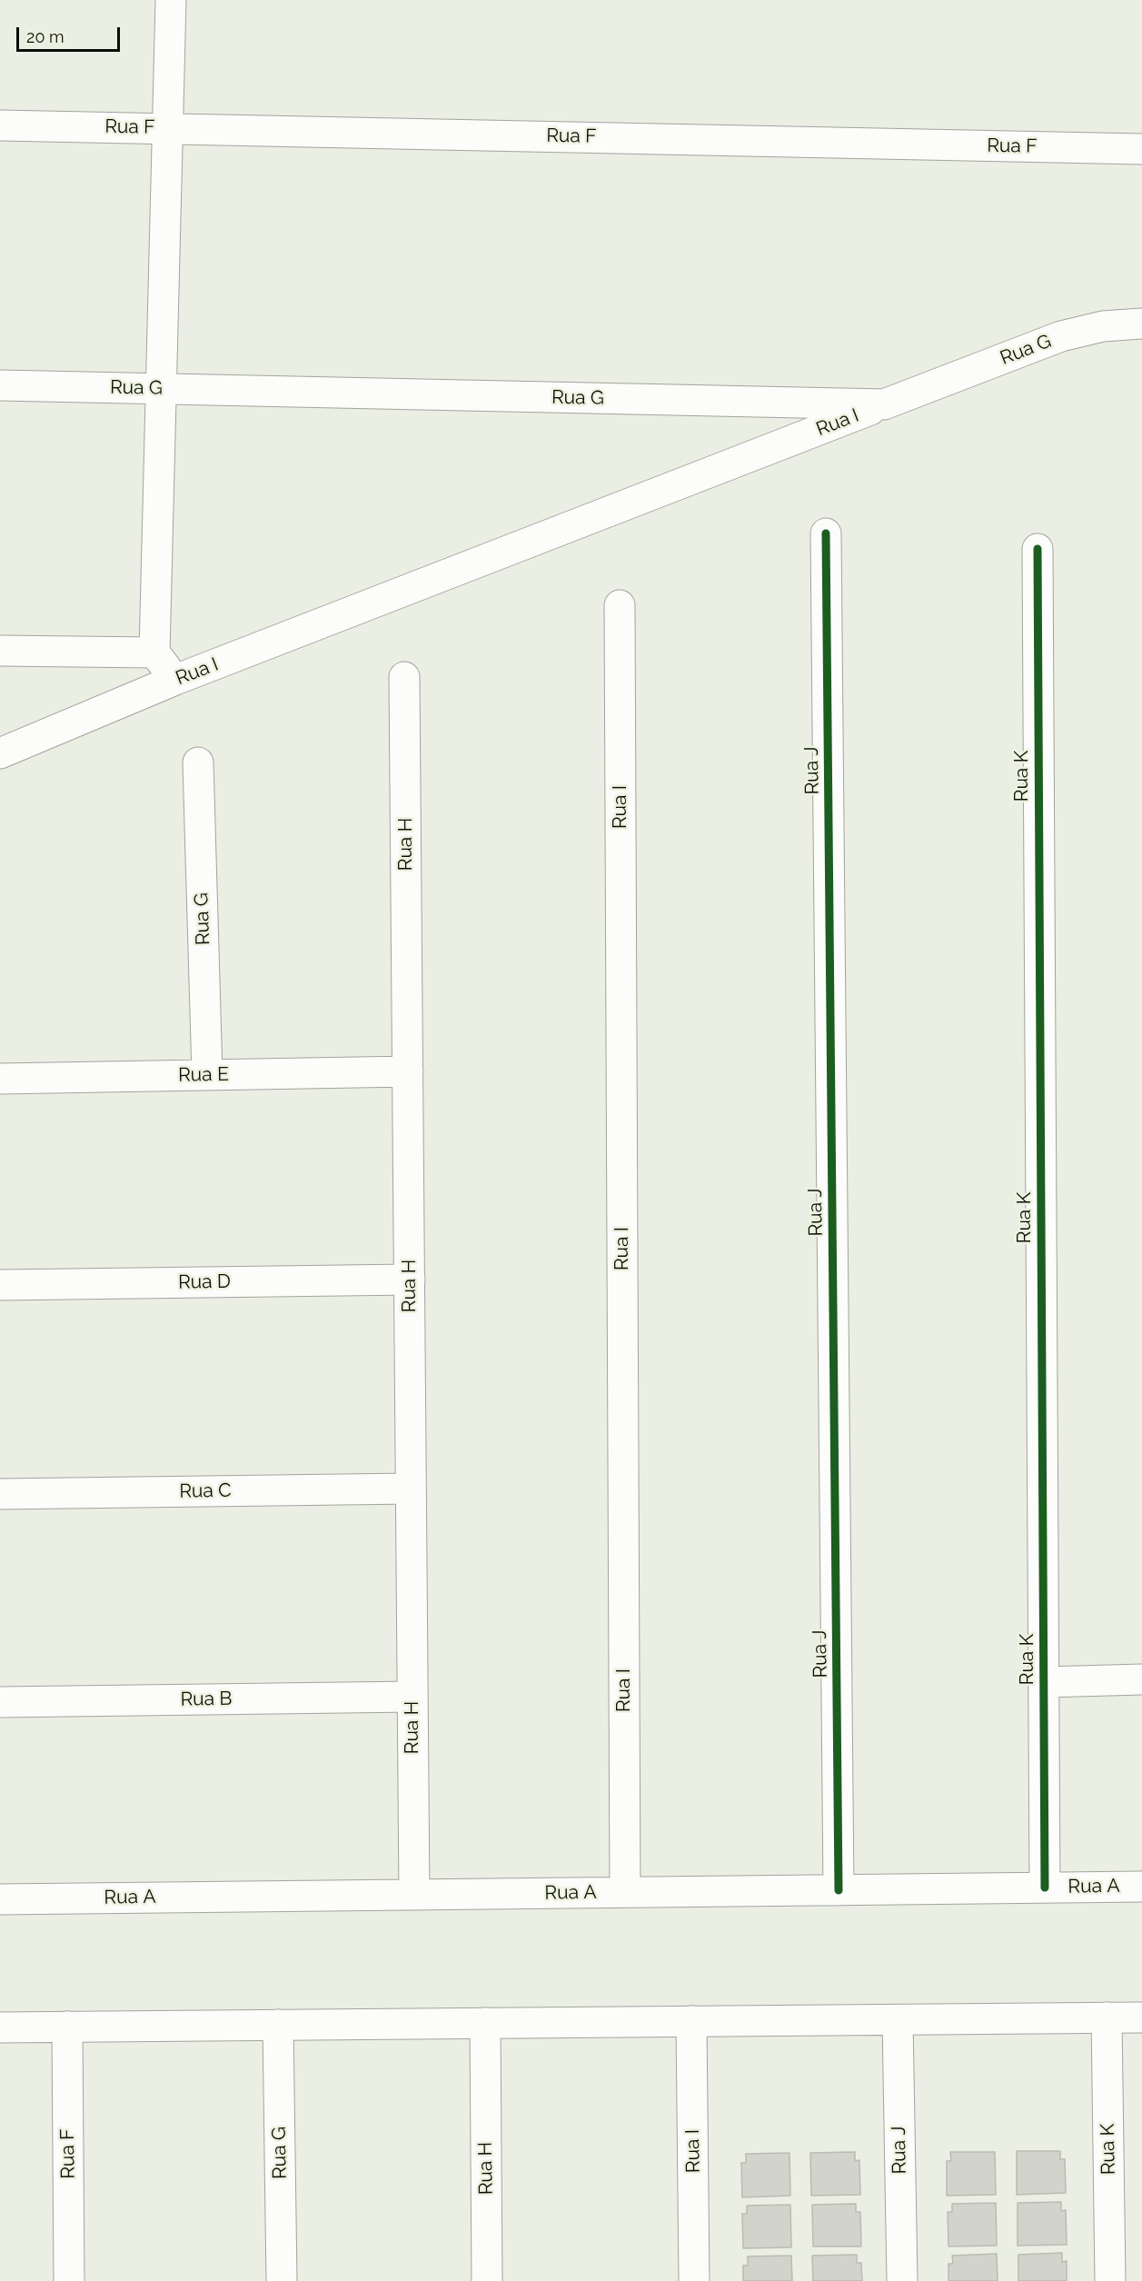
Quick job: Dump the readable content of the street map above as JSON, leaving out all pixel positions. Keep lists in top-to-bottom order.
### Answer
{
  "streets": {
    "street": [
      "Rua F",
      "Rua G",
      "Rua I",
      "Rua J",
      "Rua K",
      "Rua H",
      "Rua E",
      "Rua D",
      "Rua C",
      "Rua B",
      "Rua A"
    ]
  },
  "crossings": [
    ["Rua G", "Rua I"],
    ["Rua G", "Rua E"],
    ["Rua I", "Rua A"],
    ["Rua J", "Rua A"],
    ["Rua K", "Rua A"],
    ["Rua H", "Rua E"],
    ["Rua H", "Rua D"],
    ["Rua H", "Rua C"],
    ["Rua H", "Rua B"],
    ["Rua H", "Rua A"]
  ],
  "scale_bar": "20 m"
}
